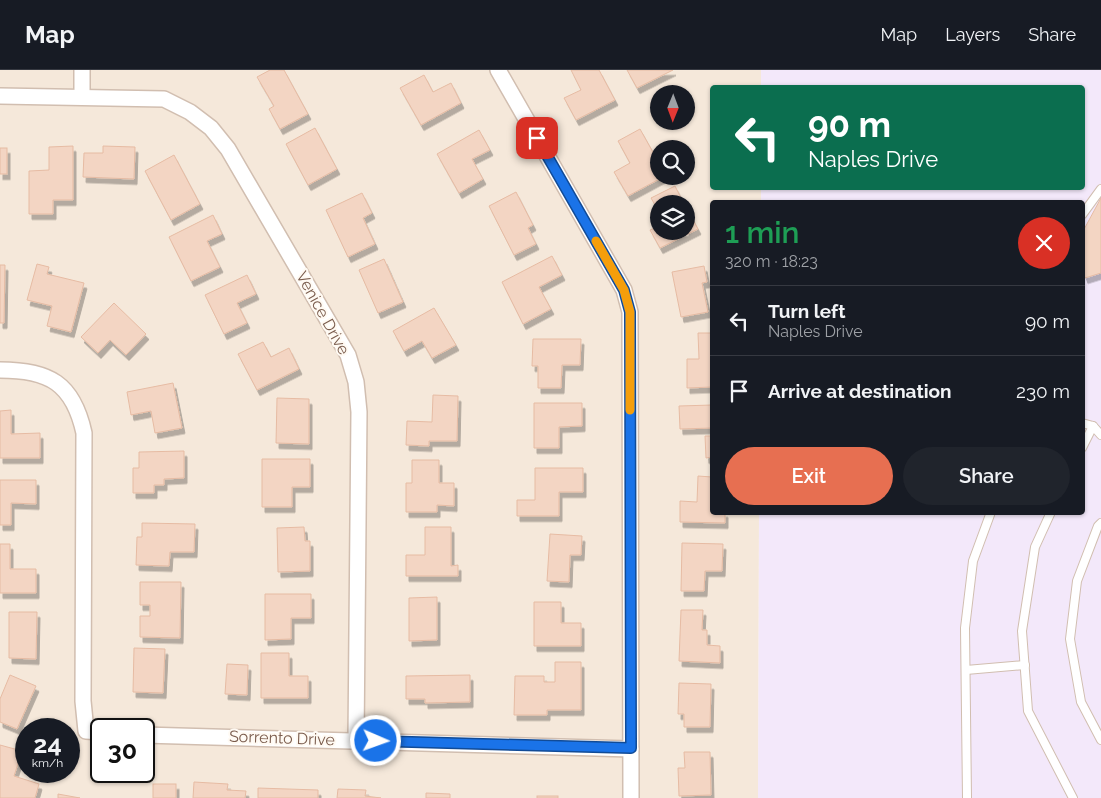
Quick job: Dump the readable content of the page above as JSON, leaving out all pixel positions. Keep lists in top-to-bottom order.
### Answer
{
  "streets": {
    "street": ["Venice Drive", "Sorrento Drive"]
  },
  "crossings": [
    ["Venice Drive", "Sorrento Drive"]
  ],
  "north": "bottom",
  "page": {
    "header": "Map",
    "nav": ["Map", "Layers", "Share"],
    "turn": ["90 m", "Naples Drive"],
    "heading": ["1 min", "320 m · 18:23"],
    "list": [
      {
        "name": "Turn left",
        "note": "Naples Drive",
        "value": "90 m"
      },
      {
        "name": "Arrive at destination",
        "value": "230 m"
      }
    ],
    "buttons": ["Exit", "Share"],
    "speed": "24 km/h",
    "limit": "30"
  }
}
